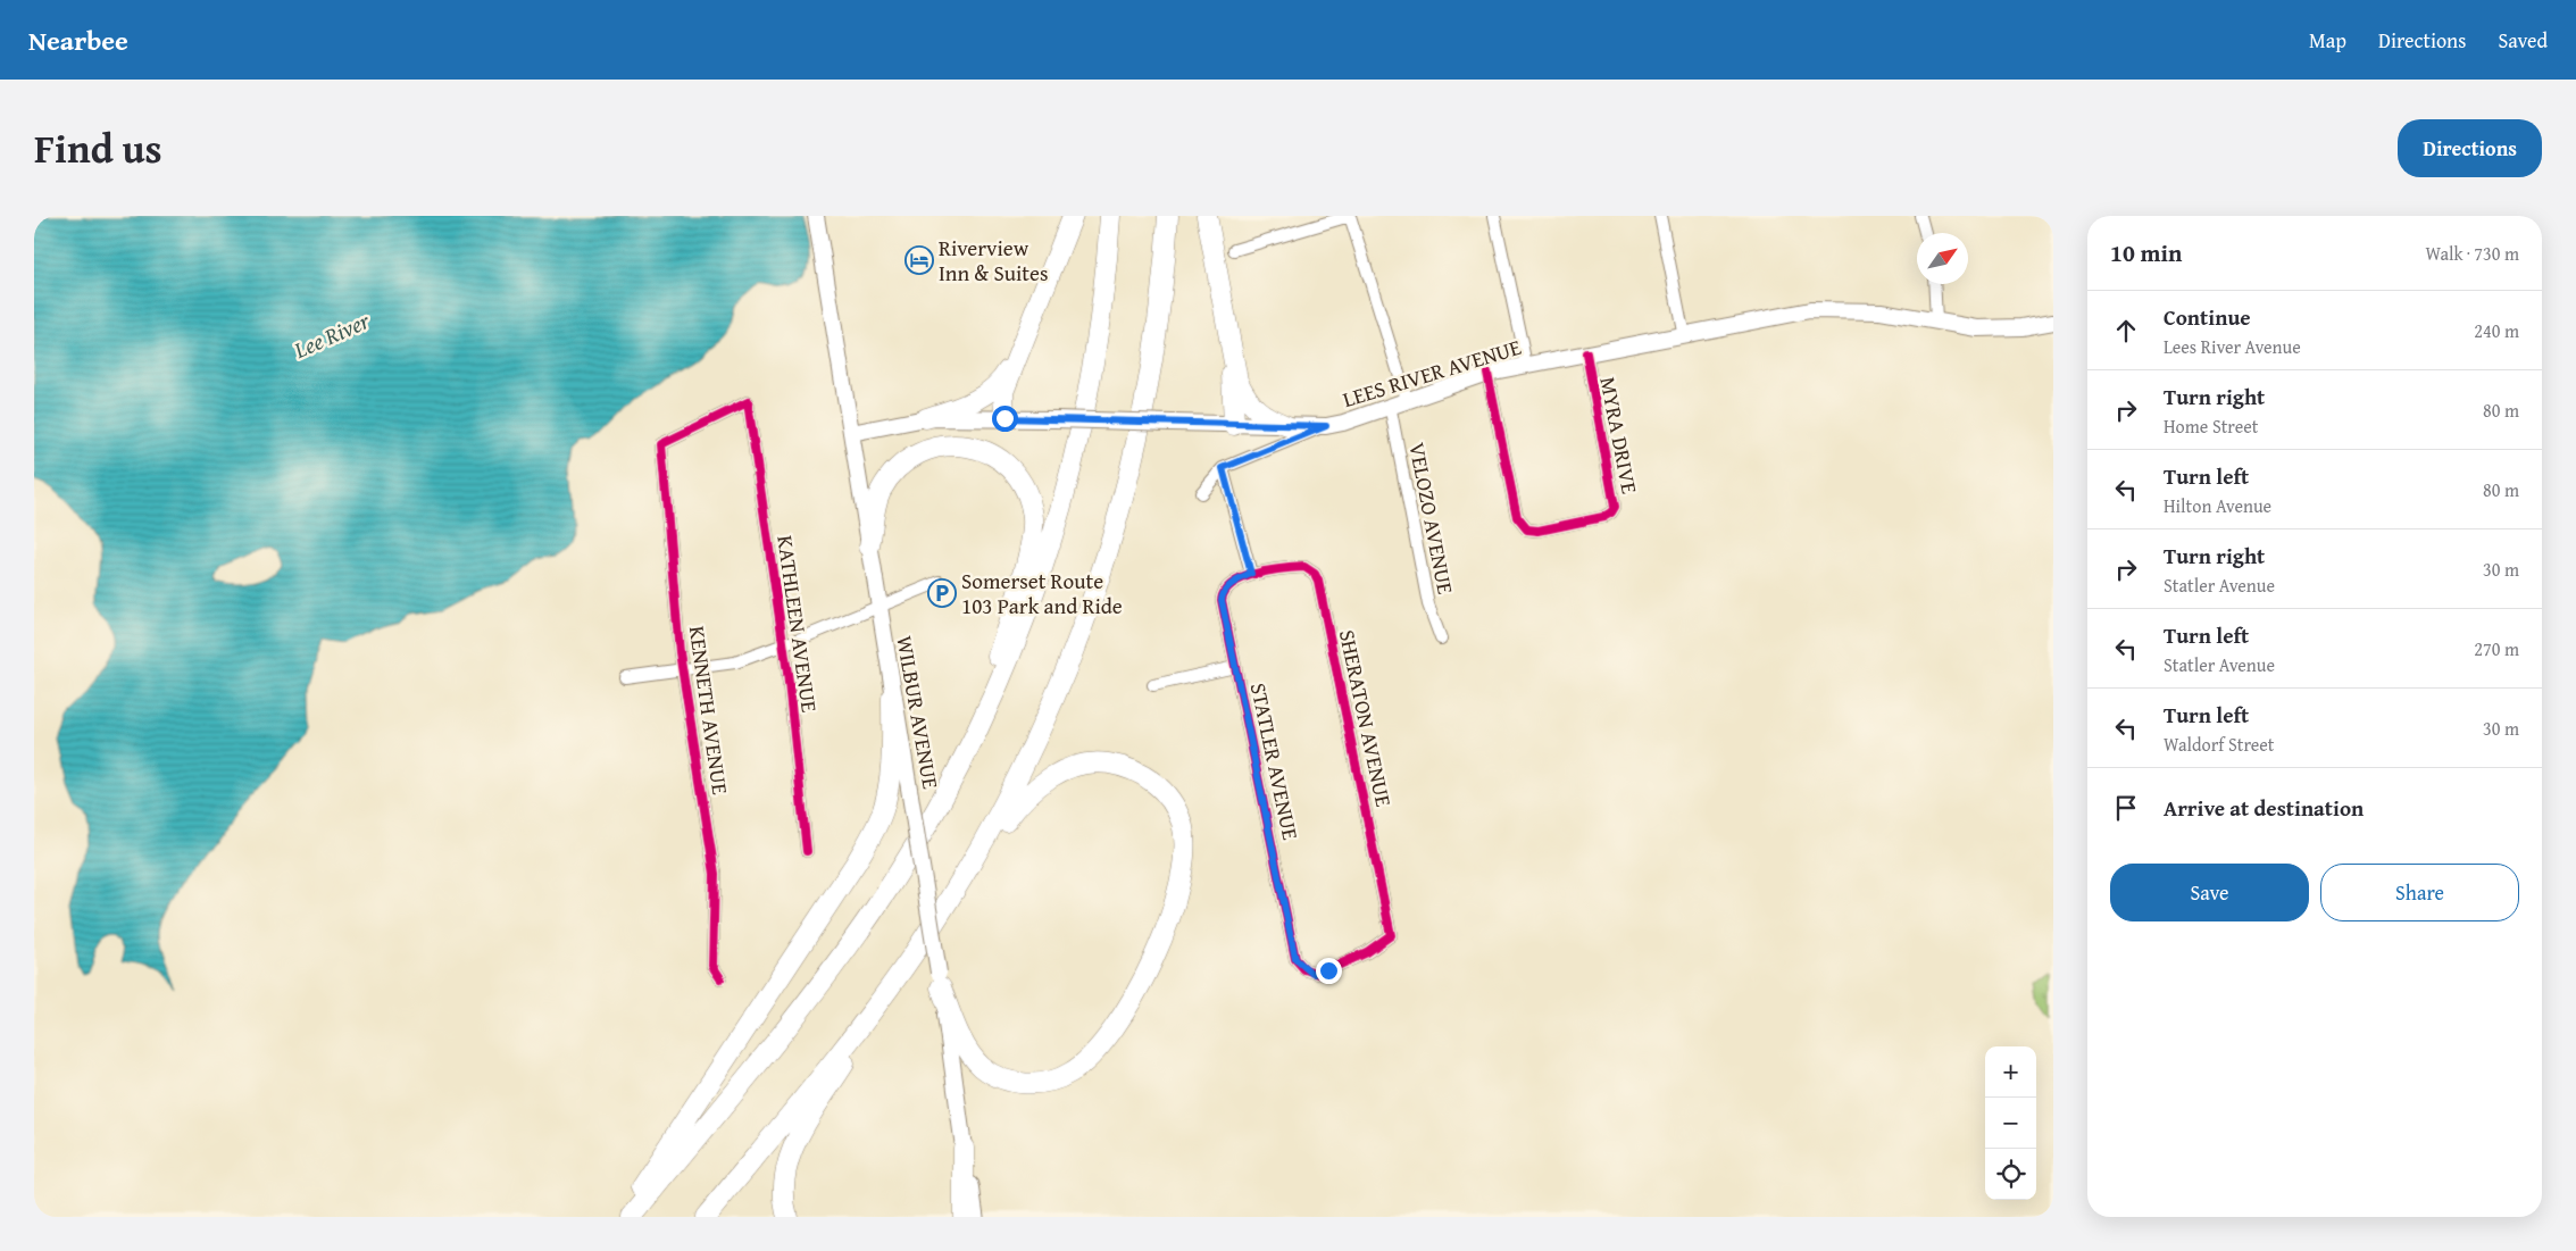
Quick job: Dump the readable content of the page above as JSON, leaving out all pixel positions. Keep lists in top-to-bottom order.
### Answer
{
  "streets": {
    "main road": ["LEES RIVER AVENUE", "WILBUR AVENUE"],
    "street": [
      "MYRA DRIVE",
      "VELOZO AVENUE",
      "KATHLEEN AVENUE",
      "KENNETH AVENUE",
      "SHERATON AVENUE",
      "STATLER AVENUE"
    ]
  },
  "crossings": [
    ["LEES RIVER AVENUE", "MYRA DRIVE"],
    ["LEES RIVER AVENUE", "VELOZO AVENUE"],
    ["LEES RIVER AVENUE", "WILBUR AVENUE"],
    ["KATHLEEN AVENUE", "KENNETH AVENUE"],
    ["SHERATON AVENUE", "STATLER AVENUE"]
  ],
  "water": ["Lee River"],
  "places": {
    "hotel": ["Riverview Inn & Suites"],
    "parking": ["Somerset Route 103 Park and Ride"]
  },
  "north": "top right",
  "page": {
    "header": "Nearbee",
    "nav": ["Map", "Directions", "Saved"],
    "title": "Find us",
    "buttons": [
      "Directions",
      ["Save", "Share"]
    ],
    "heading": ["10 min", "Walk · 730 m"],
    "list": [
      ["Continue", "Lees River Avenue", "240 m"],
      ["Turn right", "Home Street", "80 m"],
      ["Turn left", "Hilton Avenue", "80 m"],
      ["Turn right", "Statler Avenue", "30 m"],
      ["Turn left", "Statler Avenue", "270 m"],
      ["Turn left", "Waldorf Street", "30 m"],
      "Arrive at destination"
    ],
    "map_buttons": ["+", "−"]
  }
}
